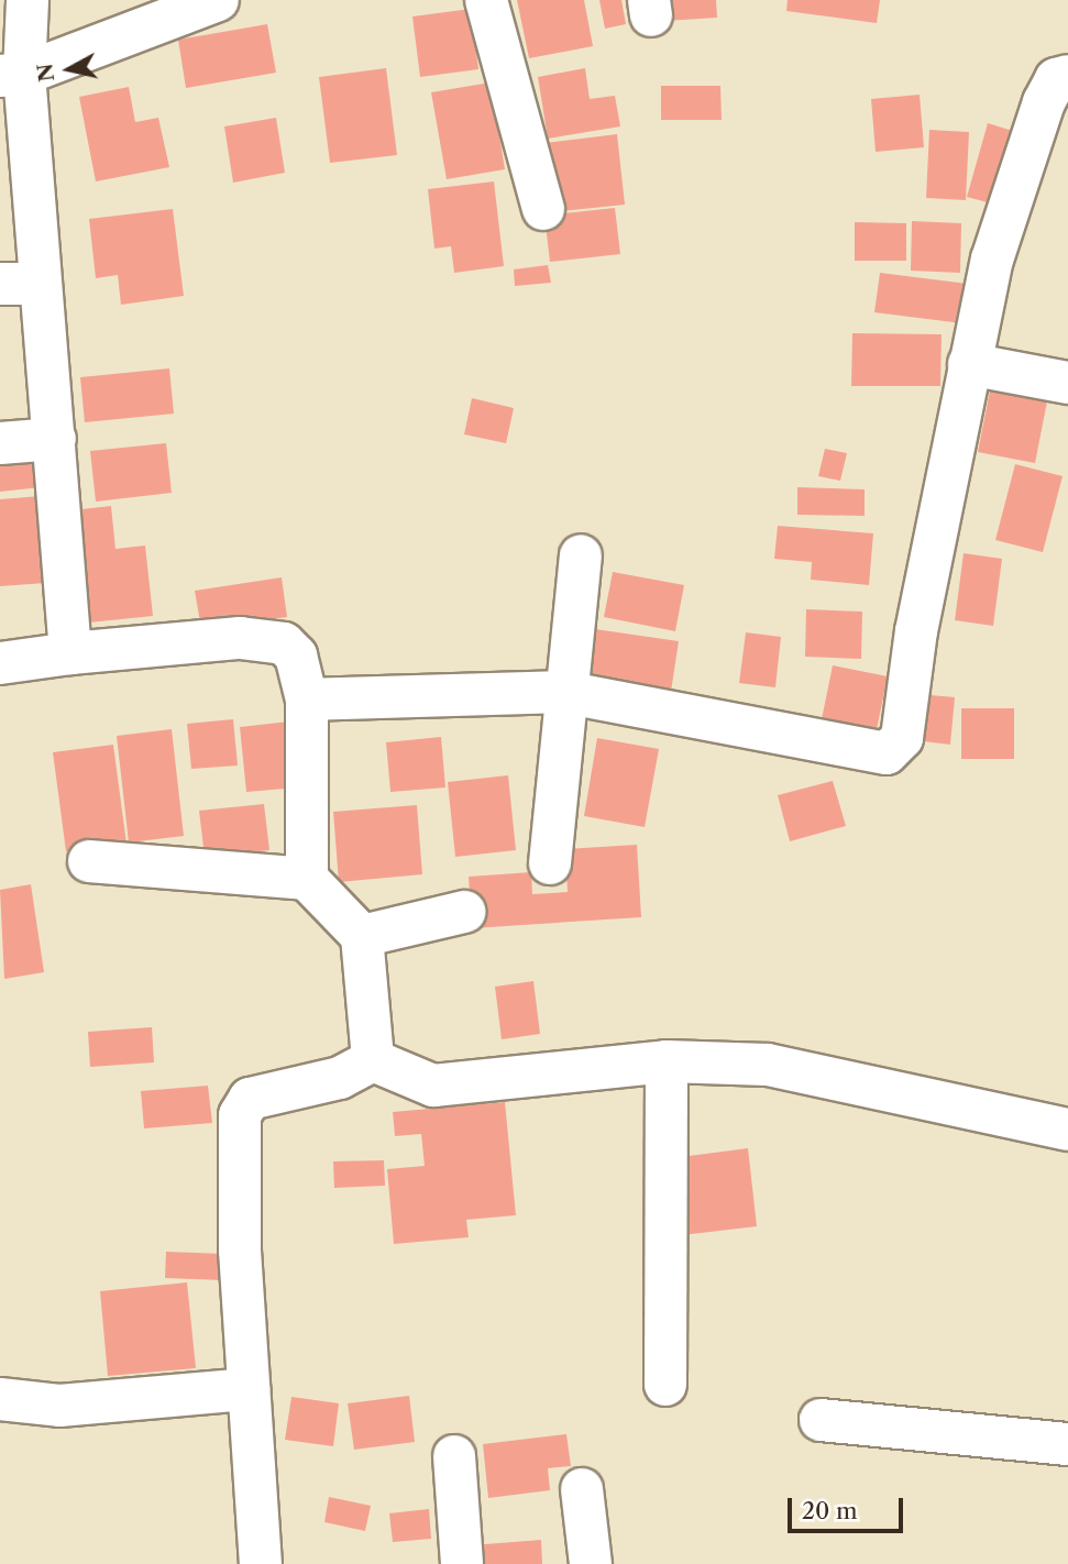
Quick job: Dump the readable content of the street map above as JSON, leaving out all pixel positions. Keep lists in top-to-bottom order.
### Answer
{
  "scale_bar": "20 m",
  "north": "left"
}
